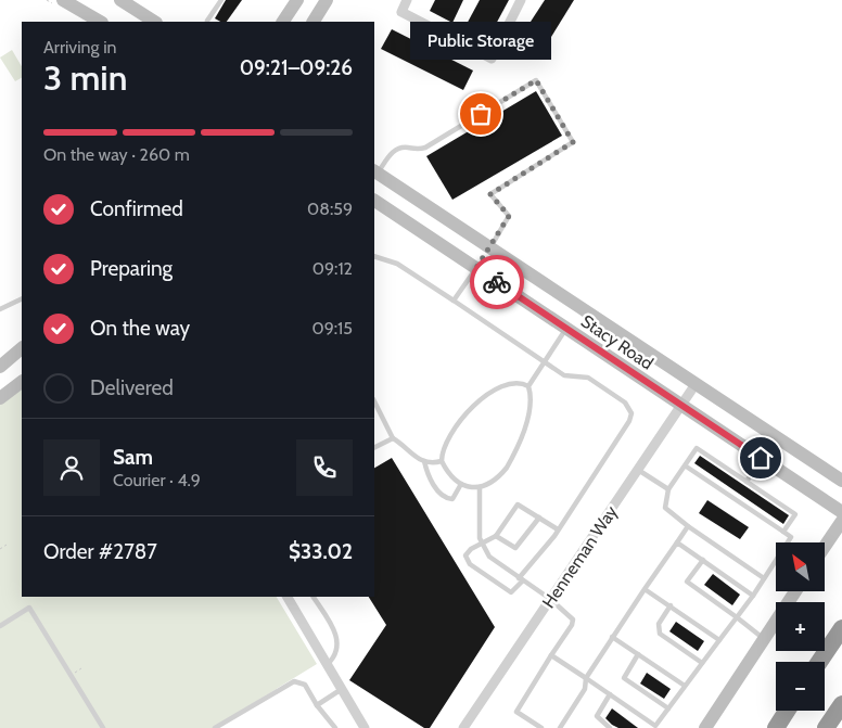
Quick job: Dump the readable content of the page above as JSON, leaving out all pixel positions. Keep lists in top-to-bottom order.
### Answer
{
  "streets": {
    "main road": ["Stacy Road"],
    "street": ["Henneman Way"]
  },
  "crossings": [
    ["Stacy Road", "Henneman Way"]
  ],
  "places": ["Public Storage"],
  "north": "top left",
  "page": {
    "bubble": "Public Storage",
    "heading": ["3 min", "Arriving in", "09:21–09:26"],
    "panel": [
      "Sam",
      "Courier · 4.9",
      "Order #2787",
      "$33.02"
    ],
    "bar": "On the way · 260 m",
    "list": [
      ["Confirmed", "08:59"],
      ["Preparing", "09:12"],
      ["On the way", "09:15"],
      "Delivered"
    ],
    "map_buttons": ["+", "−"]
  }
}
